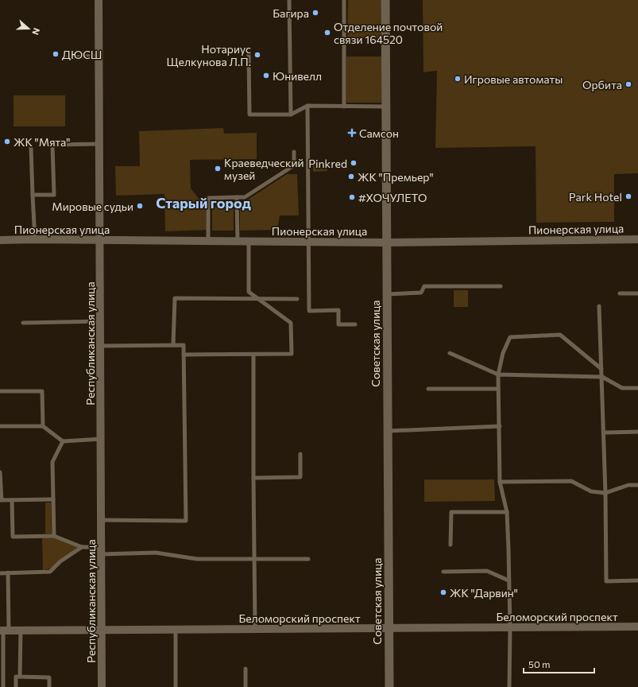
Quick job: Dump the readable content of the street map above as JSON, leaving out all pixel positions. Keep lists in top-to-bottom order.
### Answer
{
  "streets": {
    "street": [
      "Пионерская улица",
      "Республиканская улица",
      "Советская улица",
      "Беломорский проспект"
    ]
  },
  "crossings": [
    ["Пионерская улица", "Республиканская улица"],
    ["Пионерская улица", "Советская улица"],
    ["Республиканская улица", "Беломорский проспект"],
    ["Советская улица", "Беломорский проспект"]
  ],
  "districts": ["Старый город"],
  "places": {
    "other": [
      "Багира",
      "Отделение почтовой связи 164520",
      "ДЮСШ",
      "Нотариус Щелкунова Л.П.",
      "Юнивелл",
      "Игровые автоматы",
      "Орбита",
      "ЖК \"Мята\"",
      "Pinkred",
      "Краеведческий музей",
      "ЖК \"Премьер\"",
      "Park Hotel",
      "#ХОЧУЛЕТО",
      "Мировые судьи",
      "ЖК \"Дарвин\""
    ],
    "health": ["Самсон"]
  },
  "scale_bar": "50 m",
  "north": "right"
}
